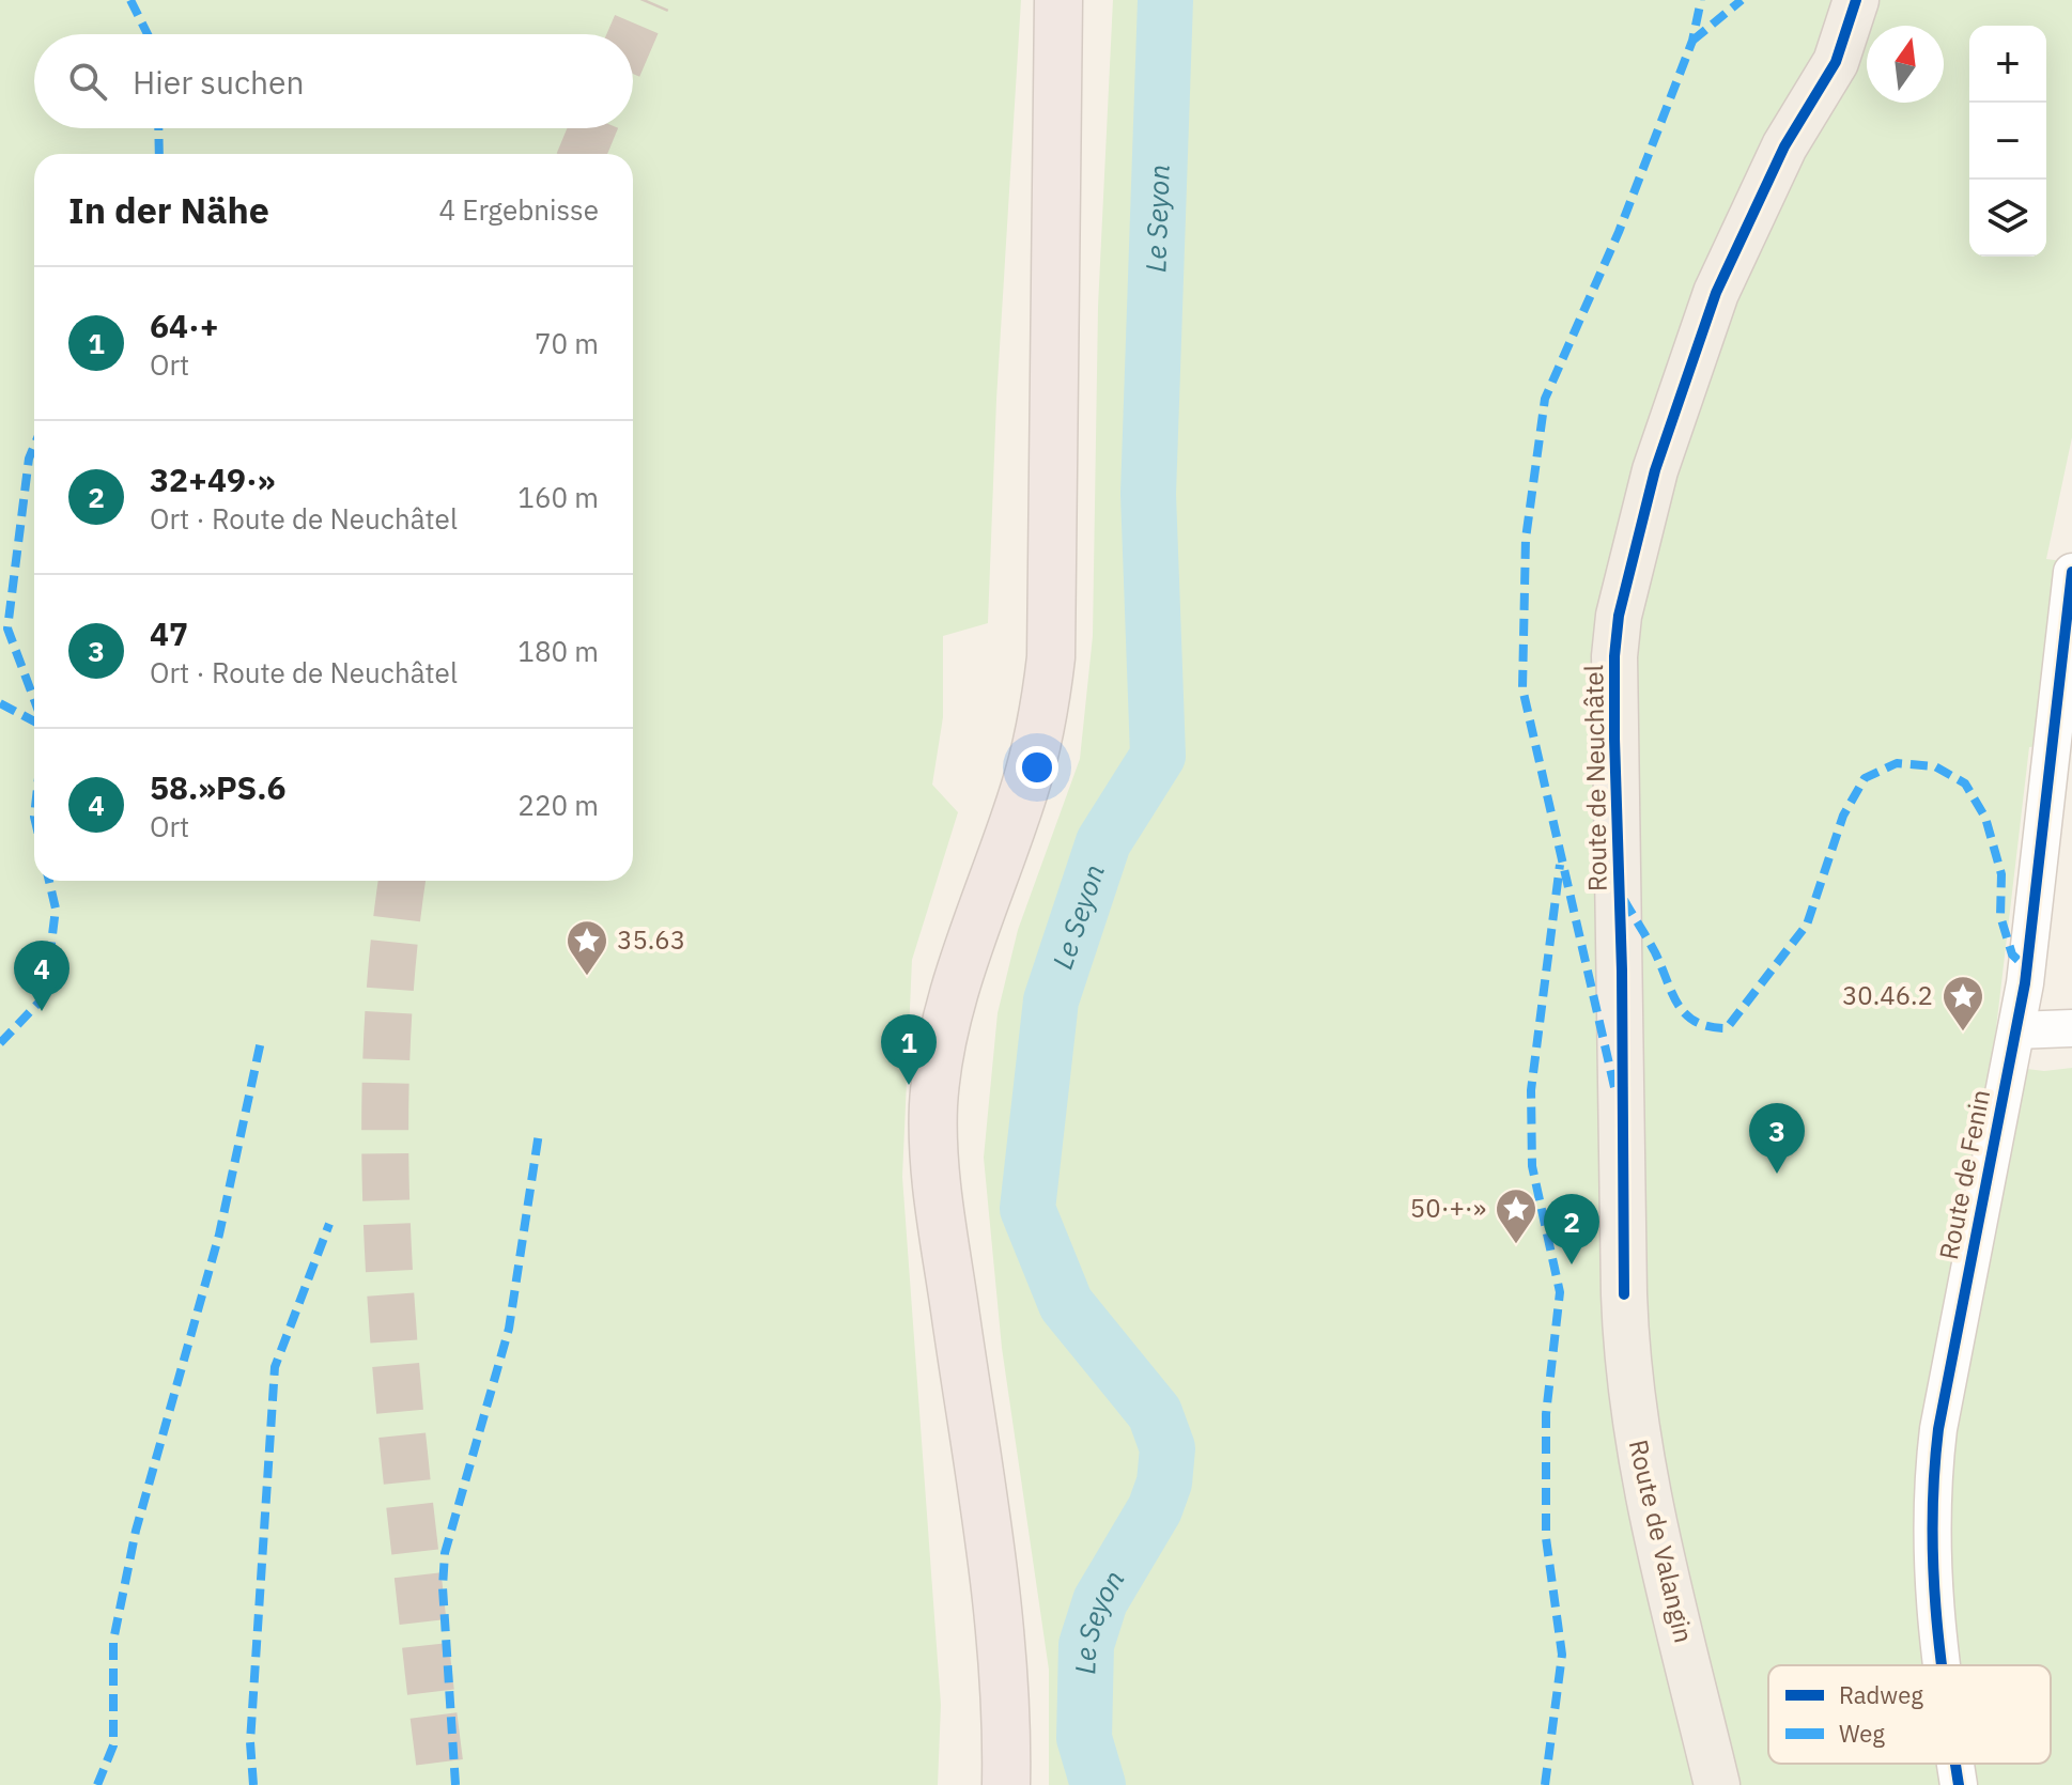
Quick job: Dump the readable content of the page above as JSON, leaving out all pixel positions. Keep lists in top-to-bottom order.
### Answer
{
  "streets": {
    "main road": ["Route de Neuchâtel", "Route de Valangin"],
    "street": ["Route de Fenin"]
  },
  "crossings": [
    ["Route de Neuchâtel", "Route de Valangin"]
  ],
  "water": ["Le Seyon"],
  "places": {
    "place": ["35.63", "30.46.2", "50·+·»"]
  },
  "legend": ["Radweg", "Weg"],
  "north": "top",
  "page": {
    "map_buttons": ["+", "−"],
    "search": "Hier suchen",
    "heading": ["In der Nähe", "4 Ergebnisse"],
    "list": [
      {
        "mark": "1",
        "name": "64·+",
        "note": "Ort",
        "value": "70 m"
      },
      {
        "mark": "2",
        "name": "32+49·»",
        "note": "Ort · Route de Neuchâtel",
        "value": "160 m"
      },
      {
        "mark": "3",
        "name": "47",
        "note": "Ort · Route de Neuchâtel",
        "value": "180 m"
      },
      {
        "mark": "4",
        "name": "58.»PS.6",
        "note": "Ort",
        "value": "220 m"
      }
    ],
    "pins": [
      "4",
      "1",
      "3",
      "2"
    ]
  }
}
